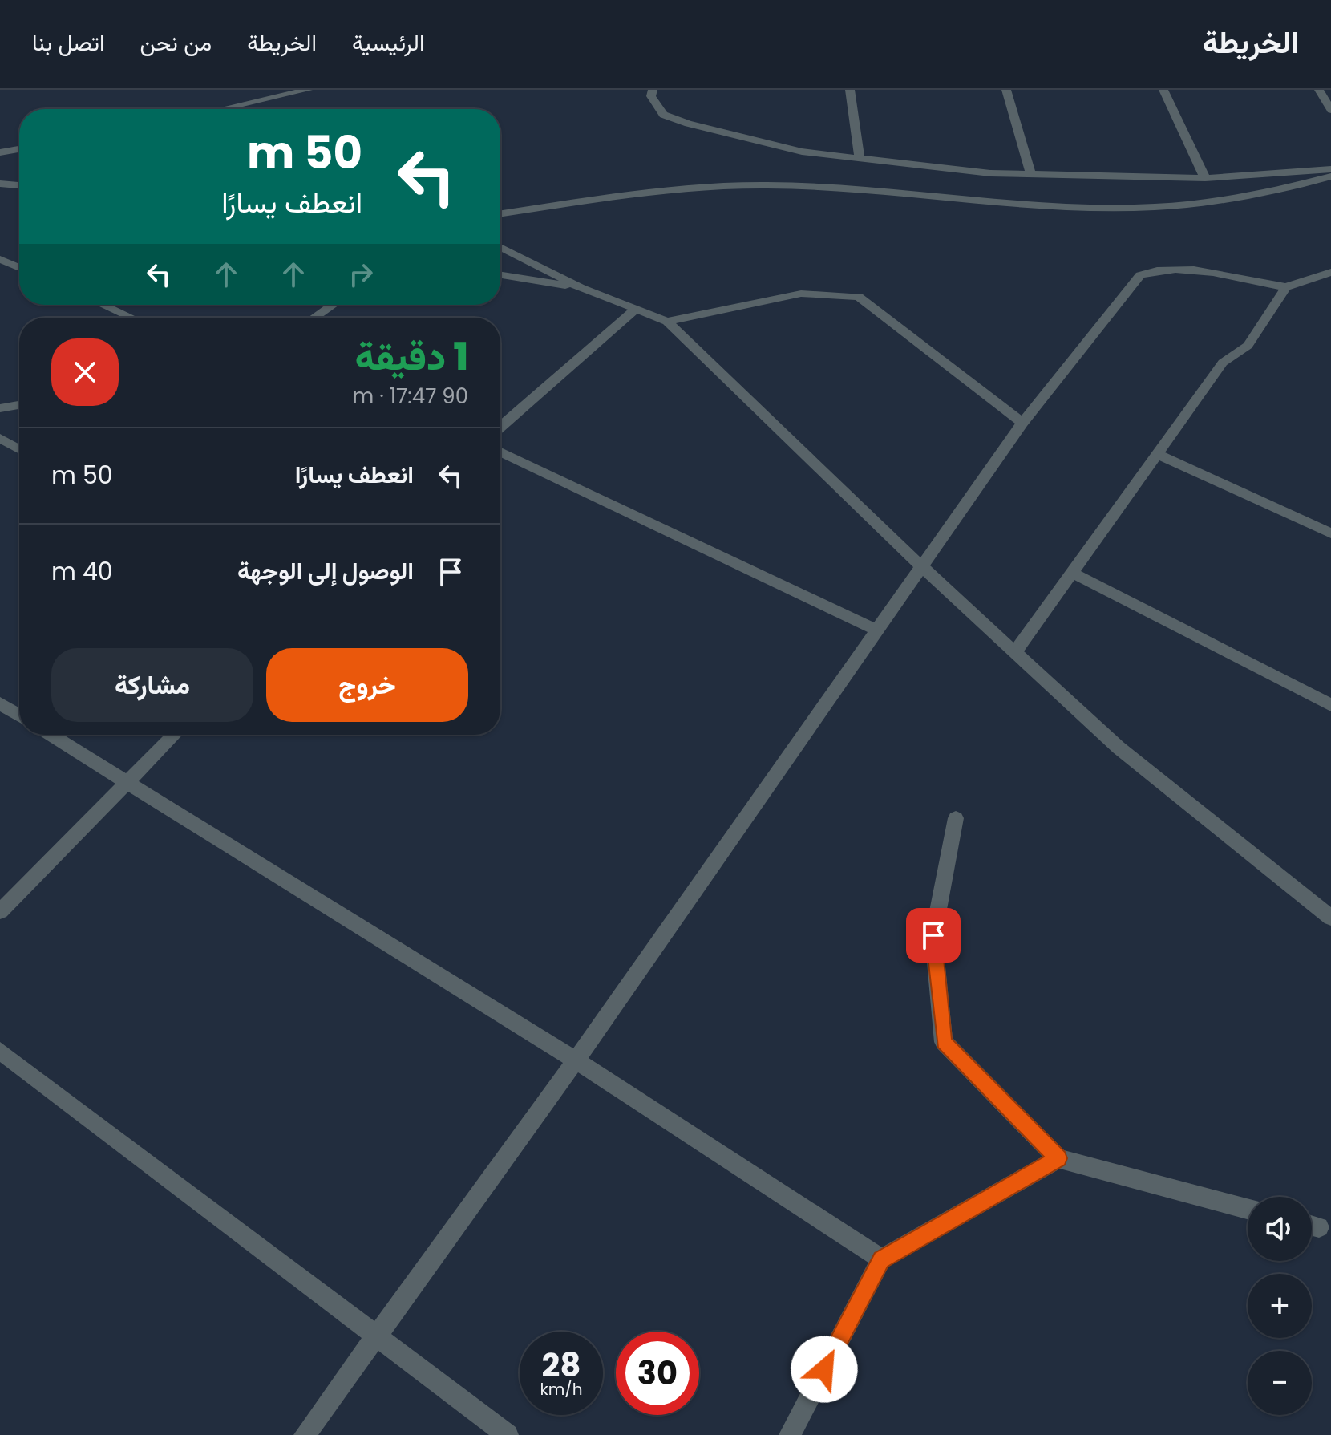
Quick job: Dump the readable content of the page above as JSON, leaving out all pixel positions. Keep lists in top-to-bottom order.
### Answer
{
  "page": {
    "header": "الخريطة",
    "nav": [
      "الرئيسية",
      "الخريطة",
      "من نحن",
      "اتصل بنا"
    ],
    "turn": ["50 m", "انعطف يسارًا"],
    "heading": ["1 دقيقة", "90 m · 17:47"],
    "list": [
      {
        "name": "انعطف يسارًا",
        "value": "50 m"
      },
      {
        "name": "الوصول إلى الوجهة",
        "value": "40 m"
      }
    ],
    "buttons": ["خروج", "مشاركة"],
    "map_buttons": ["+", "−"],
    "speed": "28 km/h",
    "limit": "30"
  }
}
